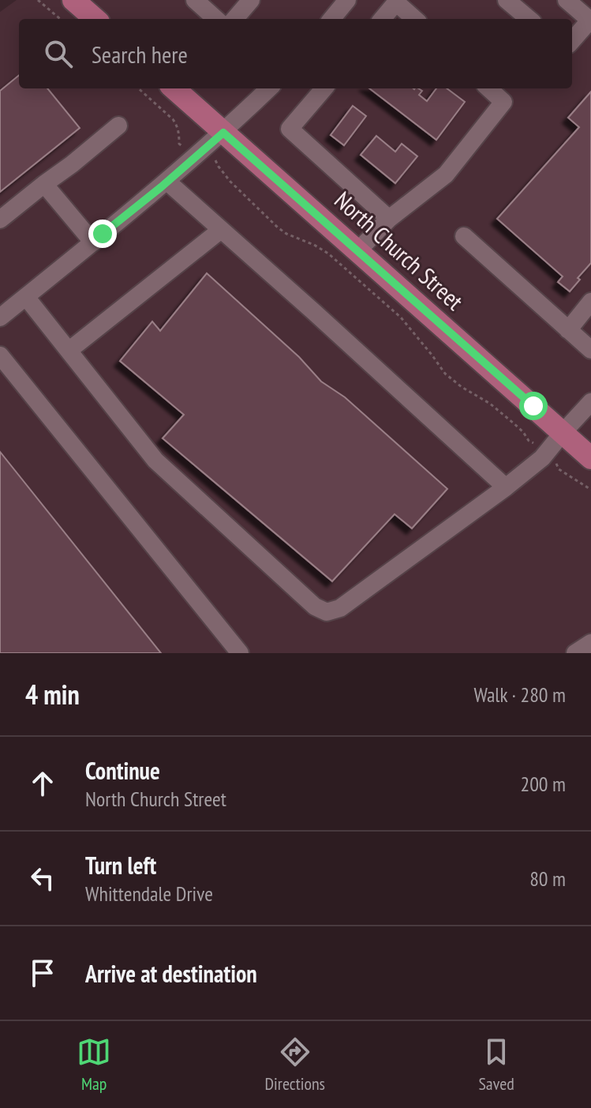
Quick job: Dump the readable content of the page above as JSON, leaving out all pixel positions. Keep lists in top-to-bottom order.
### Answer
{
  "streets": {
    "main road": ["North Church Street"]
  },
  "page": {
    "search": "Search here",
    "heading": ["4 min", "Walk · 280 m"],
    "list": [
      ["Continue", "North Church Street", "200 m"],
      ["Turn left", "Whittendale Drive", "80 m"],
      "Arrive at destination"
    ],
    "nav": ["Map", "Directions", "Saved"]
  }
}
